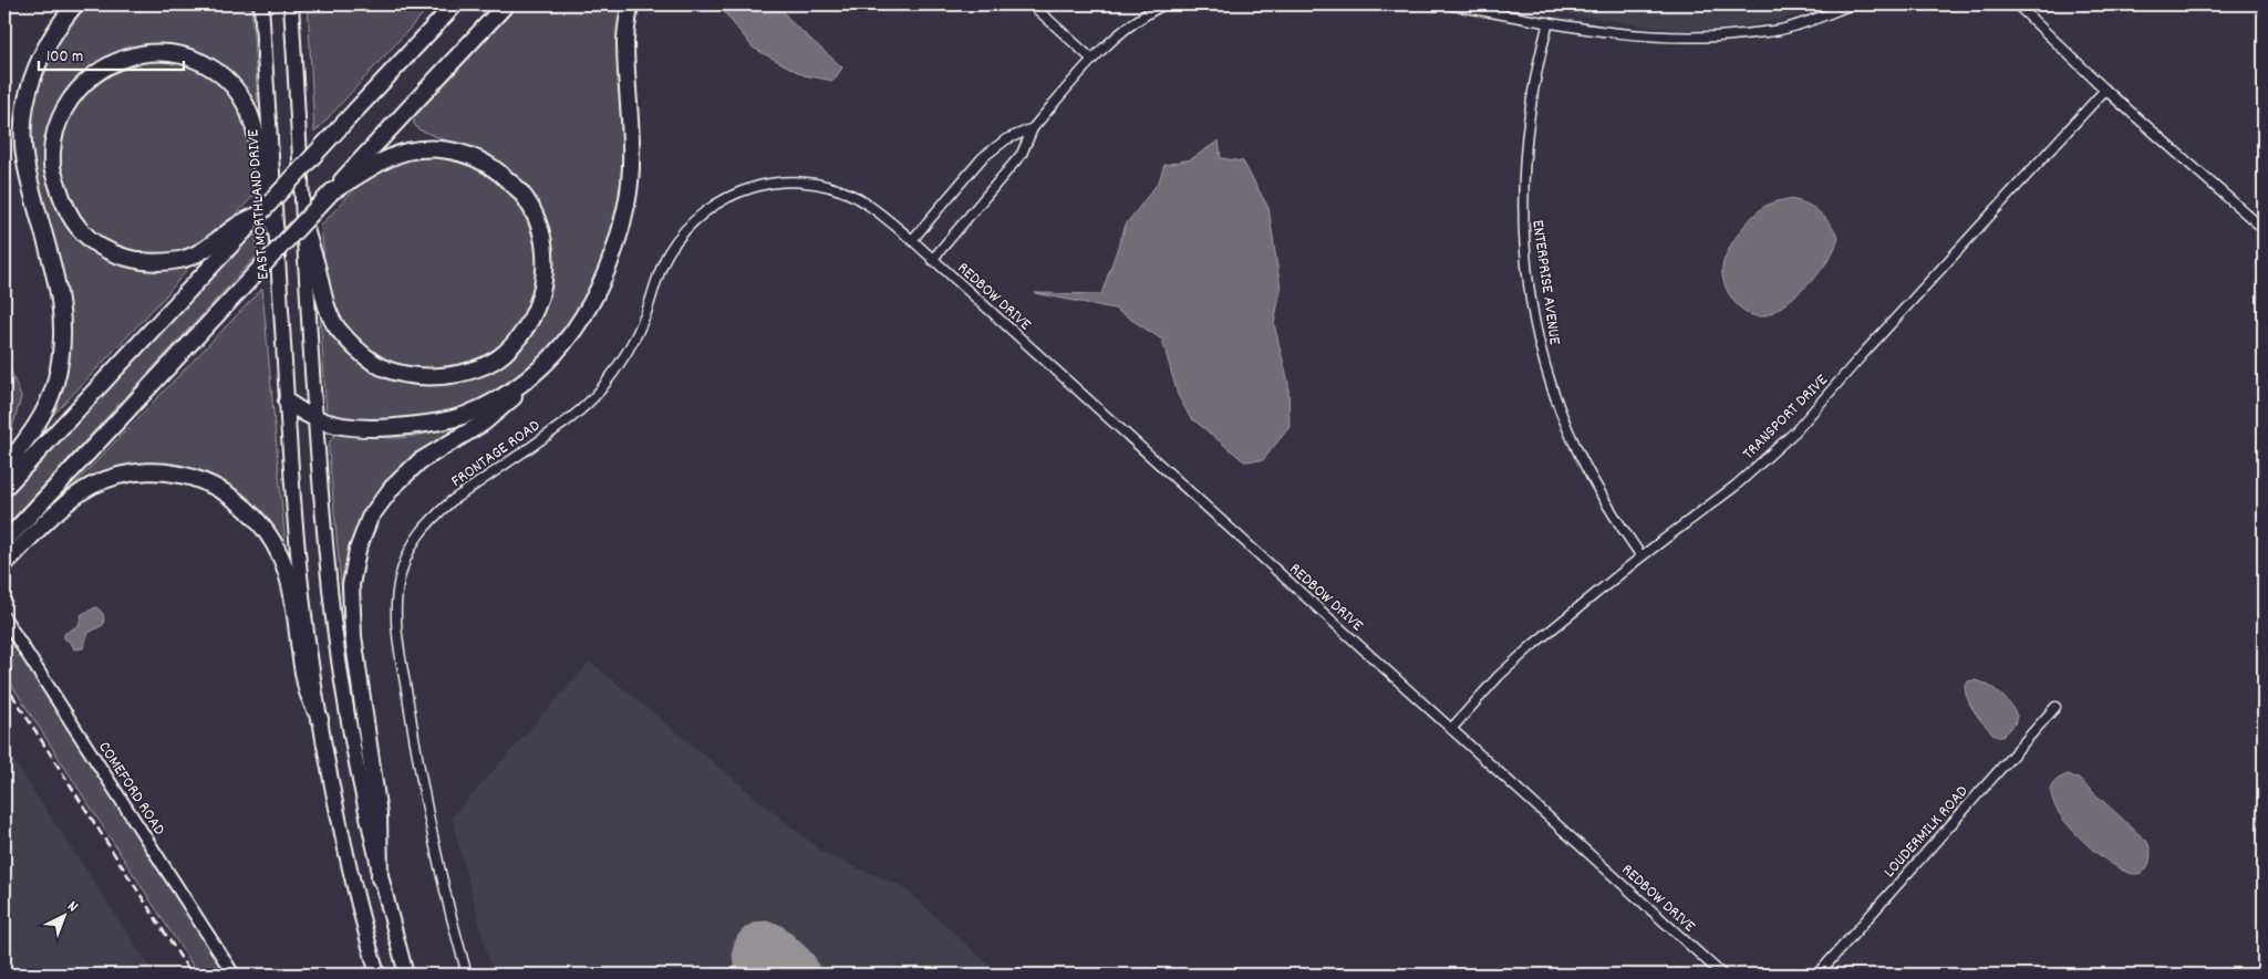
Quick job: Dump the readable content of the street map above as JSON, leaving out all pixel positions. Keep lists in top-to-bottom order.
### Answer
{
  "streets": {
    "highway": ["EAST MORTHLAND DRIVE"],
    "street": [
      "ENTERPRISE AVENUE",
      "REDBOW DRIVE",
      "TRANSPORT DRIVE",
      "FRONTAGE ROAD",
      "COMEFORD ROAD",
      "LOUDERMILK ROAD"
    ]
  },
  "crossings": [
    ["ENTERPRISE AVENUE", "TRANSPORT DRIVE"],
    ["REDBOW DRIVE", "TRANSPORT DRIVE"],
    ["REDBOW DRIVE", "FRONTAGE ROAD"]
  ],
  "scale_bar": "100 m",
  "north": "top right"
}
